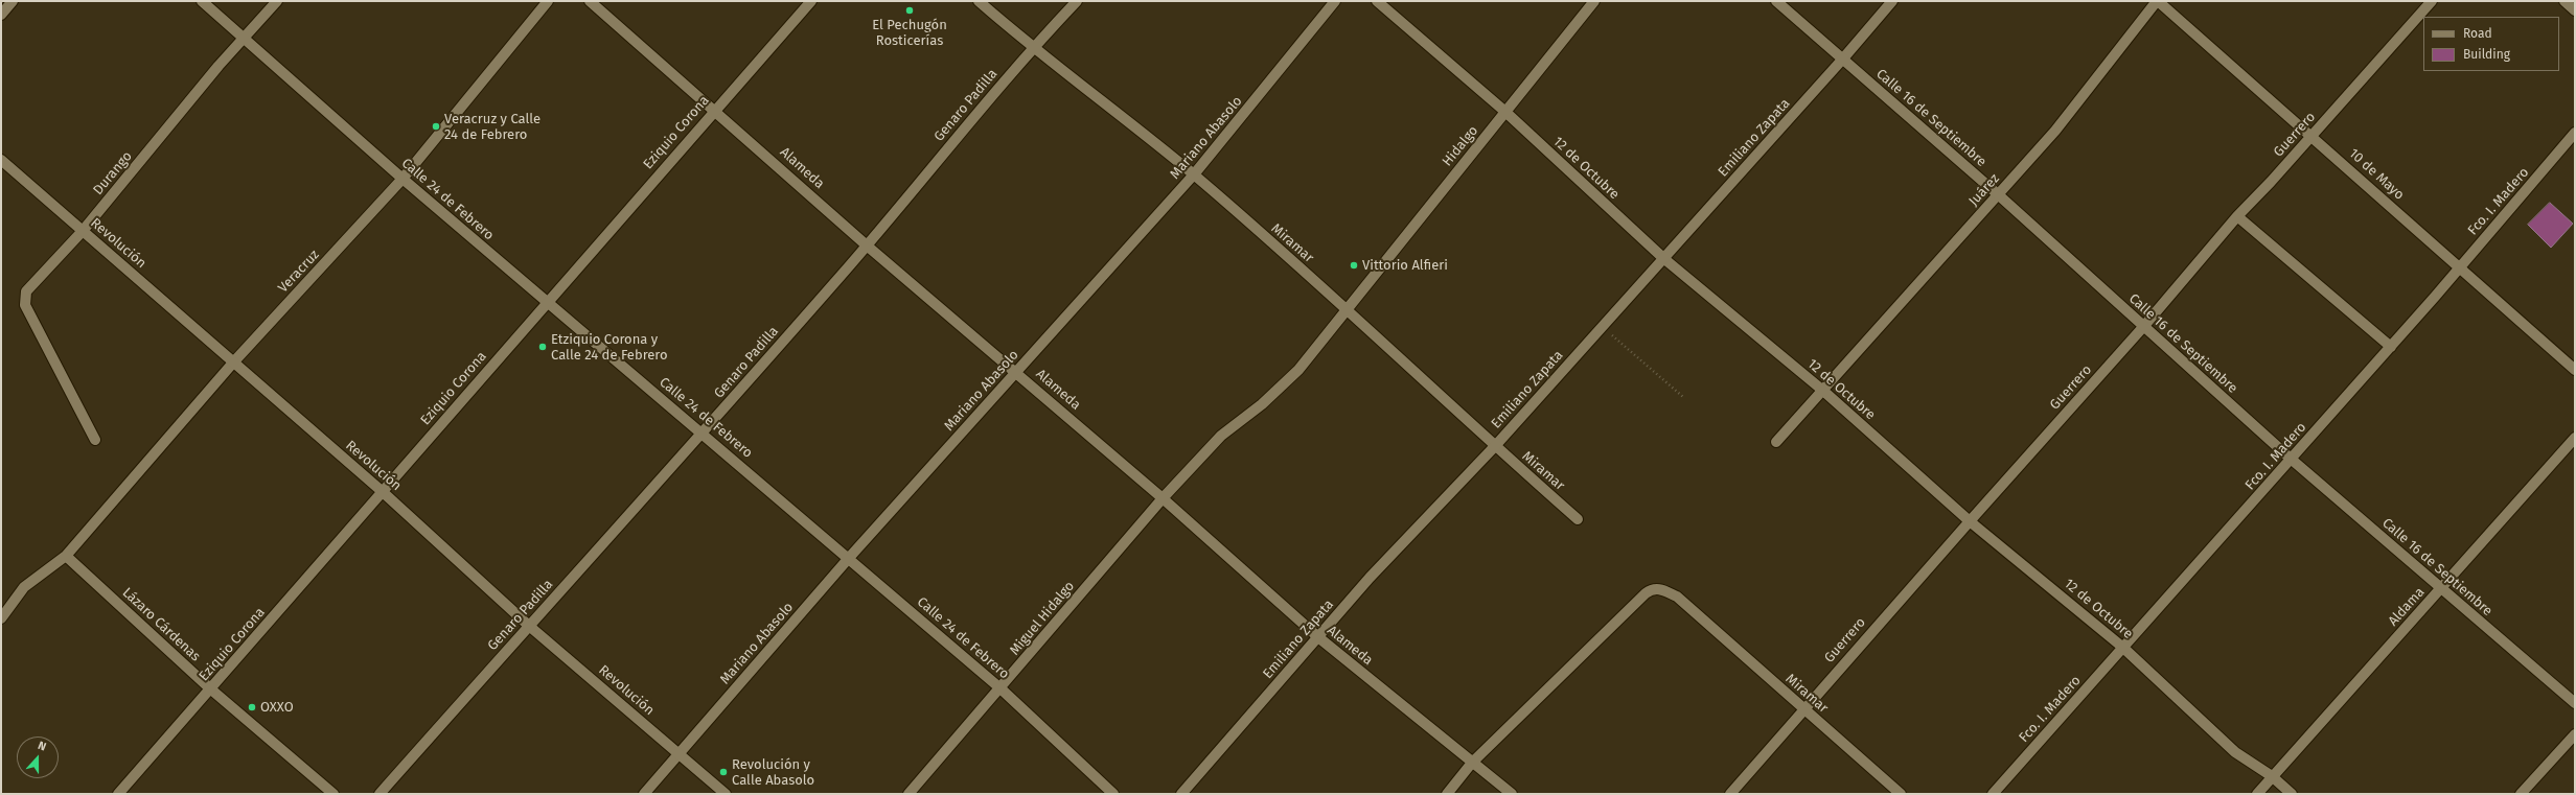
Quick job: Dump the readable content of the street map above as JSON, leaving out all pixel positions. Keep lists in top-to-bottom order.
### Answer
{
  "streets": {
    "street": [
      "Genaro Padilla",
      "Calle 16 de Septiembre",
      "Eziquio Corona",
      "Guerrero",
      "Mariano Abasolo",
      "Emiliano Zapata",
      "Hidalgo",
      "Alameda",
      "12 de Octubre",
      "Durango",
      "10 de Mayo",
      "Juárez",
      "Calle 24 de Febrero",
      "Fco. I. Madero",
      "Revolución",
      "Miramar",
      "Veracruz",
      "Aldama",
      "Miguel Hidalgo",
      "Lázaro Cárdenas"
    ]
  },
  "crossings": [
    ["Genaro Padilla", "Alameda"],
    ["Genaro Padilla", "Calle 24 de Febrero"],
    ["Genaro Padilla", "Revolución"],
    ["Genaro Padilla", "Miramar"],
    ["Calle 16 de Septiembre", "Guerrero"],
    ["Calle 16 de Septiembre", "Emiliano Zapata"],
    ["Calle 16 de Septiembre", "Juárez"],
    ["Calle 16 de Septiembre", "Fco. I. Madero"],
    ["Calle 16 de Septiembre", "Aldama"],
    ["Eziquio Corona", "Alameda"],
    ["Eziquio Corona", "Calle 24 de Febrero"],
    ["Eziquio Corona", "Revolución"],
    ["Eziquio Corona", "Lázaro Cárdenas"],
    ["Guerrero", "12 de Octubre"],
    ["Guerrero", "10 de Mayo"],
    ["Guerrero", "Miramar"],
    ["Mariano Abasolo", "Alameda"],
    ["Mariano Abasolo", "Calle 24 de Febrero"],
    ["Mariano Abasolo", "Revolución"],
    ["Mariano Abasolo", "Miramar"],
    ["Emiliano Zapata", "Alameda"],
    ["Emiliano Zapata", "12 de Octubre"],
    ["Emiliano Zapata", "Miramar"],
    ["Hidalgo", "Alameda"],
    ["Hidalgo", "12 de Octubre"],
    ["Hidalgo", "Miramar"],
    ["Hidalgo", "Miguel Hidalgo"],
    ["Alameda", "Miramar"],
    ["Alameda", "Miguel Hidalgo"],
    ["12 de Octubre", "Juárez"],
    ["12 de Octubre", "Fco. I. Madero"],
    ["12 de Octubre", "Aldama"],
    ["Durango", "Calle 24 de Febrero"],
    ["Durango", "Revolución"],
    ["10 de Mayo", "Juárez"],
    ["10 de Mayo", "Fco. I. Madero"],
    ["Calle 24 de Febrero", "Veracruz"],
    ["Calle 24 de Febrero", "Miguel Hidalgo"],
    ["Revolución", "Veracruz"],
    ["Veracruz", "Lázaro Cárdenas"]
  ],
  "places": [
    "El Pechugón Rosticerías",
    "Veracruz y Calle 24 de Febrero",
    "Vittorio Alfieri",
    "Etziquio Corona y Calle 24 de Febrero",
    "OXXO",
    "Revolución y Calle Abasolo"
  ],
  "legend": ["Road", "Building"],
  "north": "top"
}
